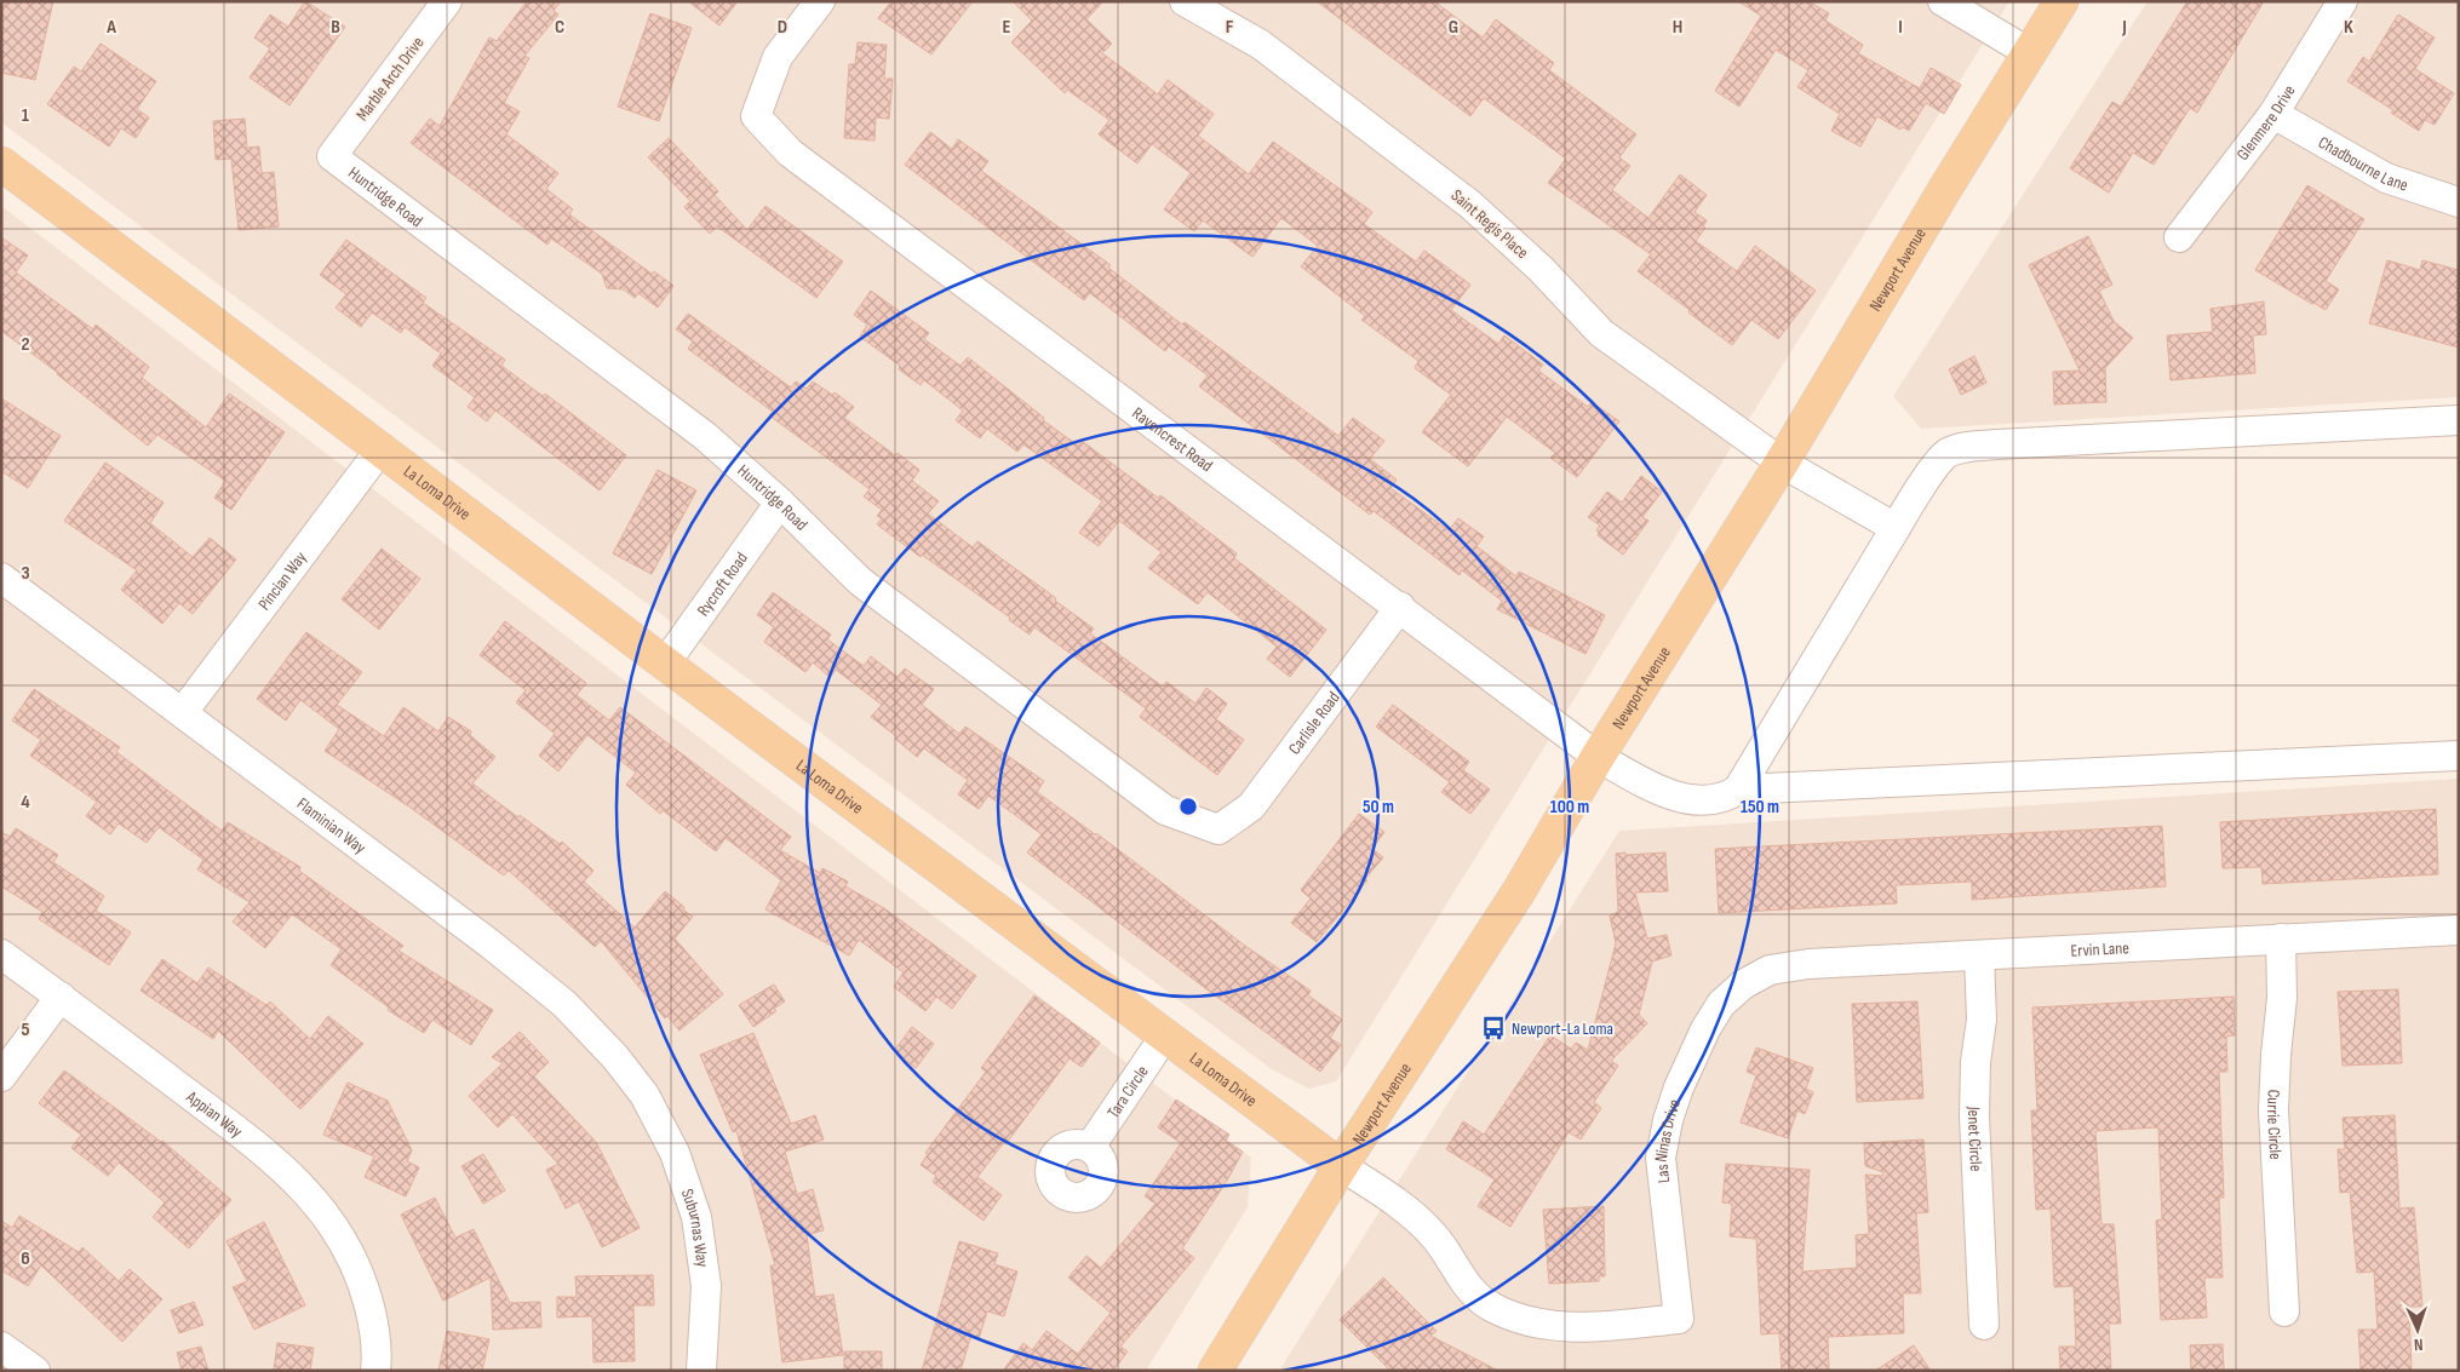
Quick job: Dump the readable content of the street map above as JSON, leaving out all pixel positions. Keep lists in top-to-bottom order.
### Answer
{
  "streets": {
    "main road": ["Newport Avenue", "La Loma Drive"],
    "street": [
      "Marble Arch Drive",
      "Glenmere Drive",
      "Chadbourne Lane",
      "Huntridge Road",
      "Saint Regis Place",
      "Ravencrest Road",
      "Pincian Way",
      "Rycroft Road",
      "Carlisle Road",
      "Flaminian Way",
      "Ervin Lane",
      "Tara Circle",
      "Appian Way",
      "Currie Circle",
      "Jenet Circle",
      "Las Ninas Drive",
      "Suburnas Way"
    ]
  },
  "crossings": [
    ["Marble Arch Drive", "Huntridge Road"],
    ["Glenmere Drive", "Chadbourne Lane"],
    ["Huntridge Road", "Rycroft Road"],
    ["Huntridge Road", "Carlisle Road"],
    ["Saint Regis Place", "Newport Avenue"],
    ["Newport Avenue", "Ravencrest Road"],
    ["Newport Avenue", "La Loma Drive"],
    ["Ravencrest Road", "Carlisle Road"],
    ["La Loma Drive", "Pincian Way"],
    ["La Loma Drive", "Rycroft Road"],
    ["La Loma Drive", "Tara Circle"],
    ["La Loma Drive", "Las Ninas Drive"],
    ["Pincian Way", "Flaminian Way"],
    ["Flaminian Way", "Suburnas Way"],
    ["Ervin Lane", "Currie Circle"],
    ["Ervin Lane", "Jenet Circle"],
    ["Ervin Lane", "Las Ninas Drive"]
  ],
  "places": {
    "bus stop": ["Newport-La Loma"]
  },
  "north": "bottom",
  "grid": {
    "columns": [
      "A",
      "B",
      "C",
      "D",
      "E",
      "F",
      "G",
      "H",
      "I",
      "J",
      "K"
    ],
    "rows": [
      "1",
      "2",
      "3",
      "4",
      "5",
      "6"
    ]
  },
  "rings": ["50 m", "100 m", "150 m"]
}
